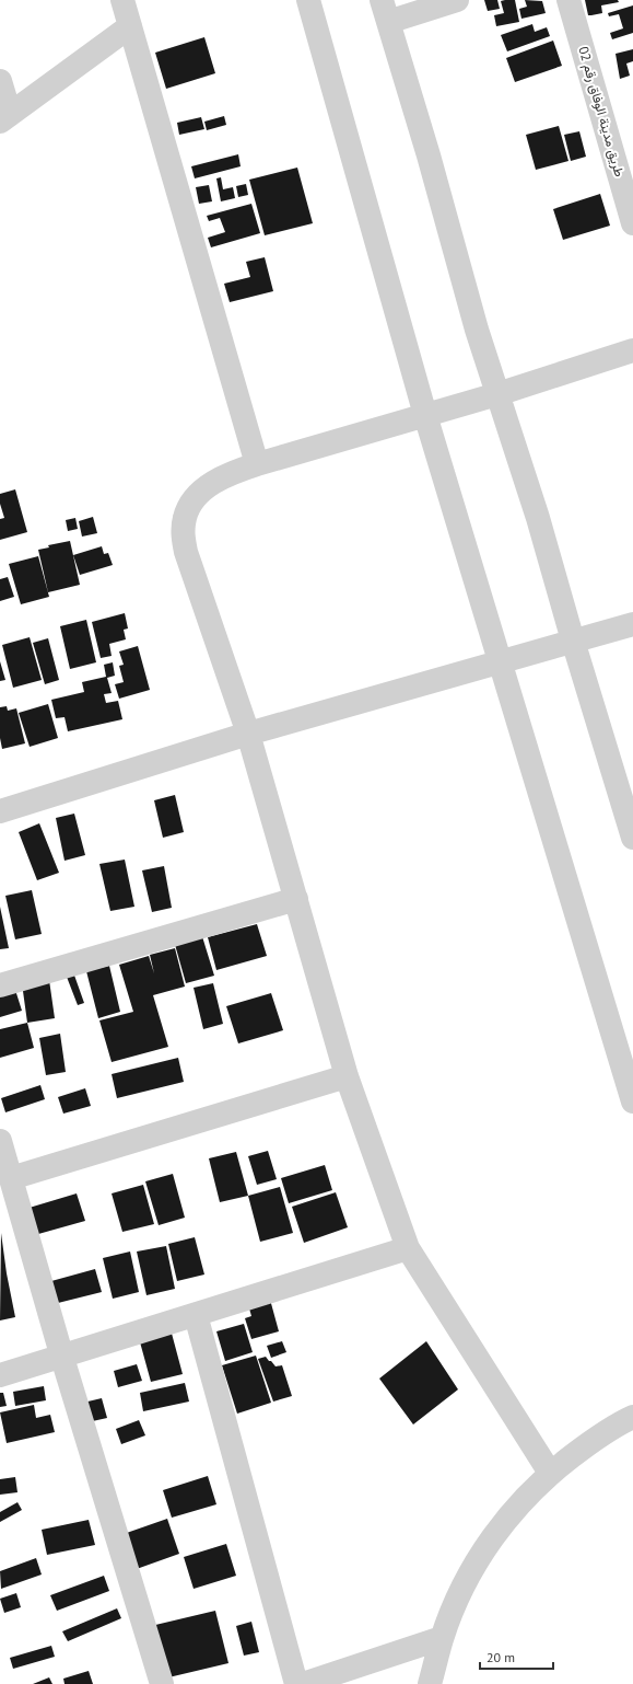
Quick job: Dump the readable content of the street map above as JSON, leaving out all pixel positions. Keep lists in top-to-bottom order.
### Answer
{
  "streets": {
    "street": ["طريق مدينة الوفاق رقم 02"]
  },
  "scale_bar": "20 m"
}
